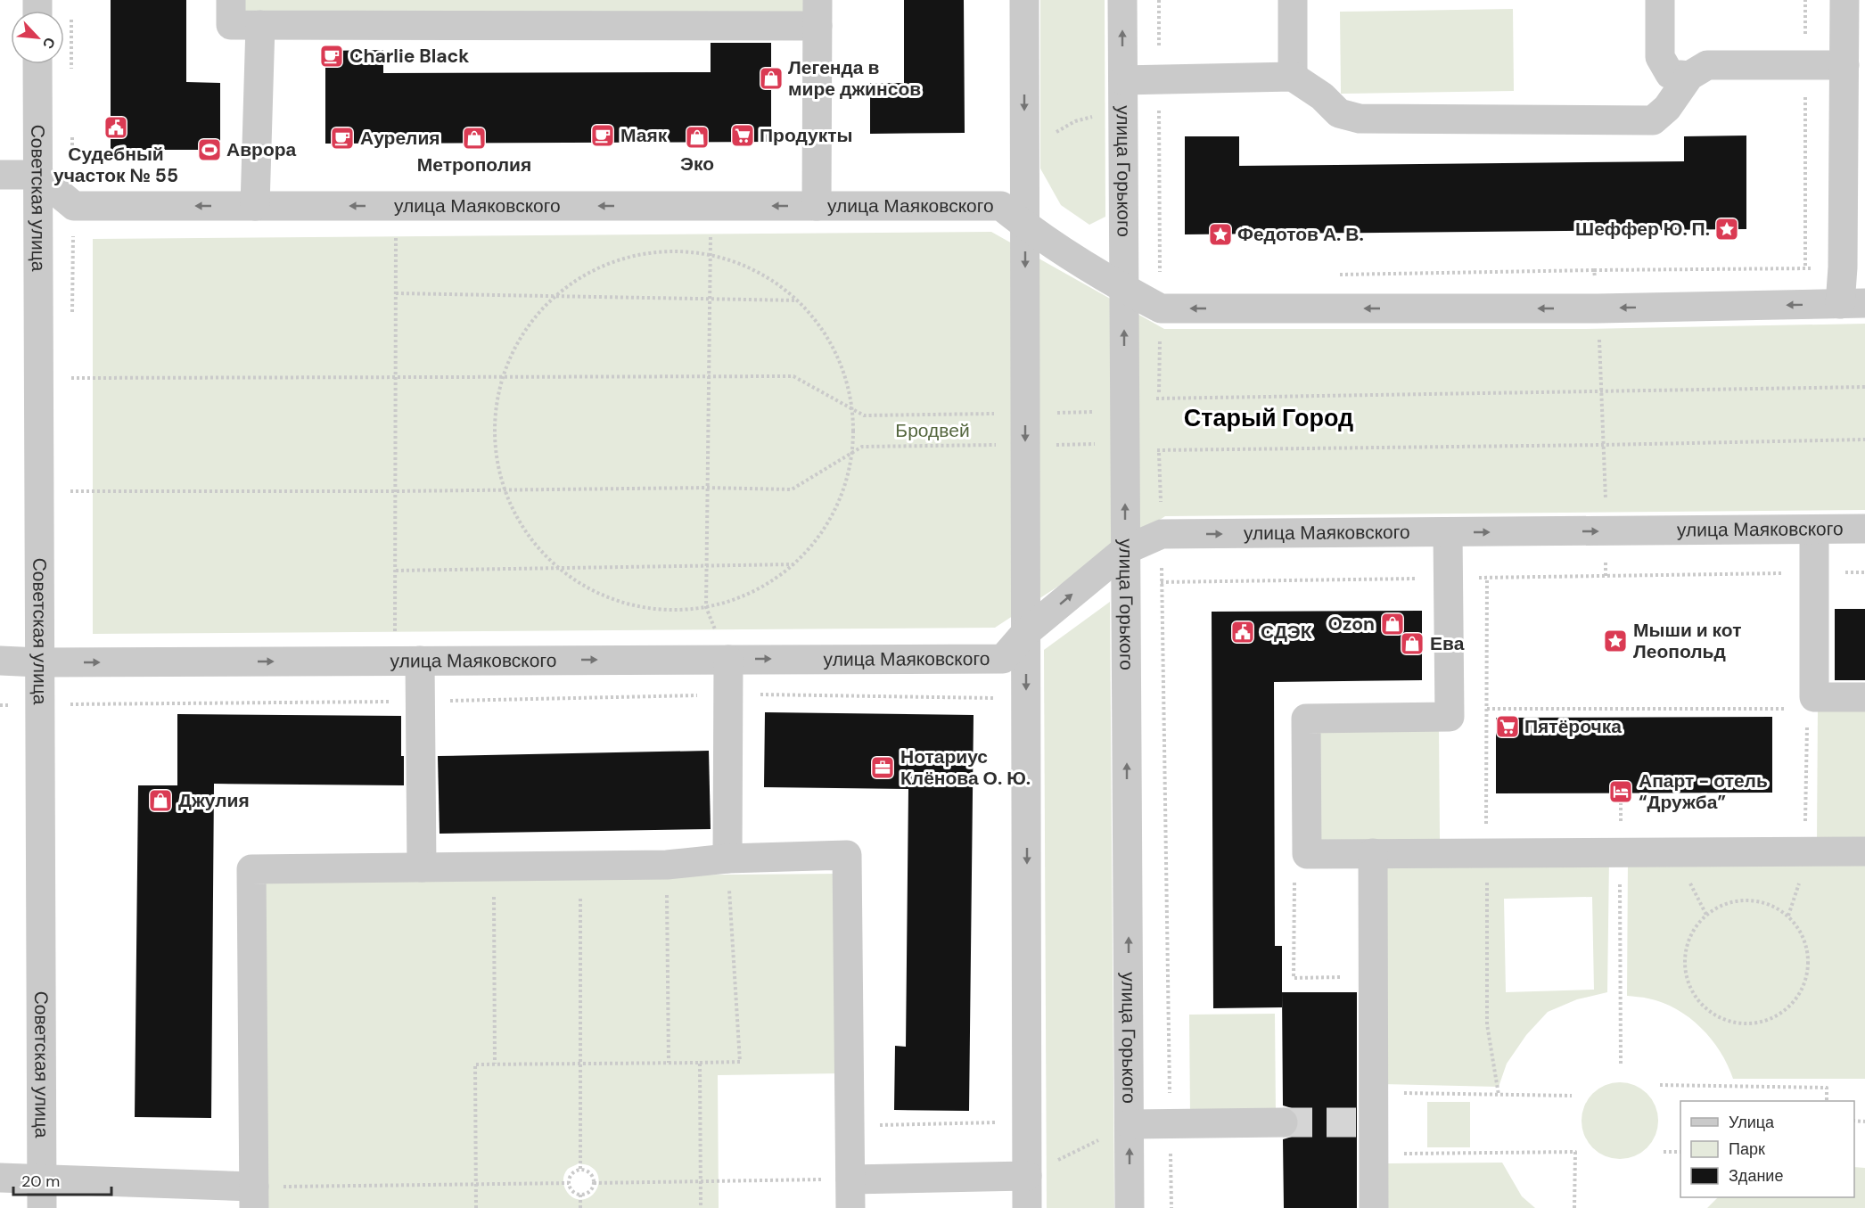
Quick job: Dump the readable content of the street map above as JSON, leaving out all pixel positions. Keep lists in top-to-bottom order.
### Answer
{
  "streets": {
    "street": ["улица Горького", "Советская улица", "улица Маяковского"]
  },
  "crossings": [
    ["улица Горького", "улица Маяковского"],
    ["Советская улица", "улица Маяковского"]
  ],
  "districts": ["Старый Город"],
  "parks": ["Бродвей"],
  "places": {
    "cafe": ["Charlie Black", "Маяк", "Аурелия"],
    "shop": [
      "Легенда в мире джинсов",
      "Эко",
      "Метрополия",
      "Ozon",
      "Ева",
      "Джулия"
    ],
    "public building": ["Судебный участок № 55", "СДЭК"],
    "supermarket": ["Продукты", "Пятёрочка"],
    "sports": ["Аврора"],
    "place": ["Шеффер Ю. П.", "Федотов А. В.", "Мыши и кот Леопольд"],
    "office": ["Нотариус Клёнова О. Ю."],
    "hotel": ["Апарт - отель “Дружба”"]
  },
  "legend": ["Улица", "Парк", "Здание"],
  "scale_bar": "20 m",
  "north": "bottom right"
}
